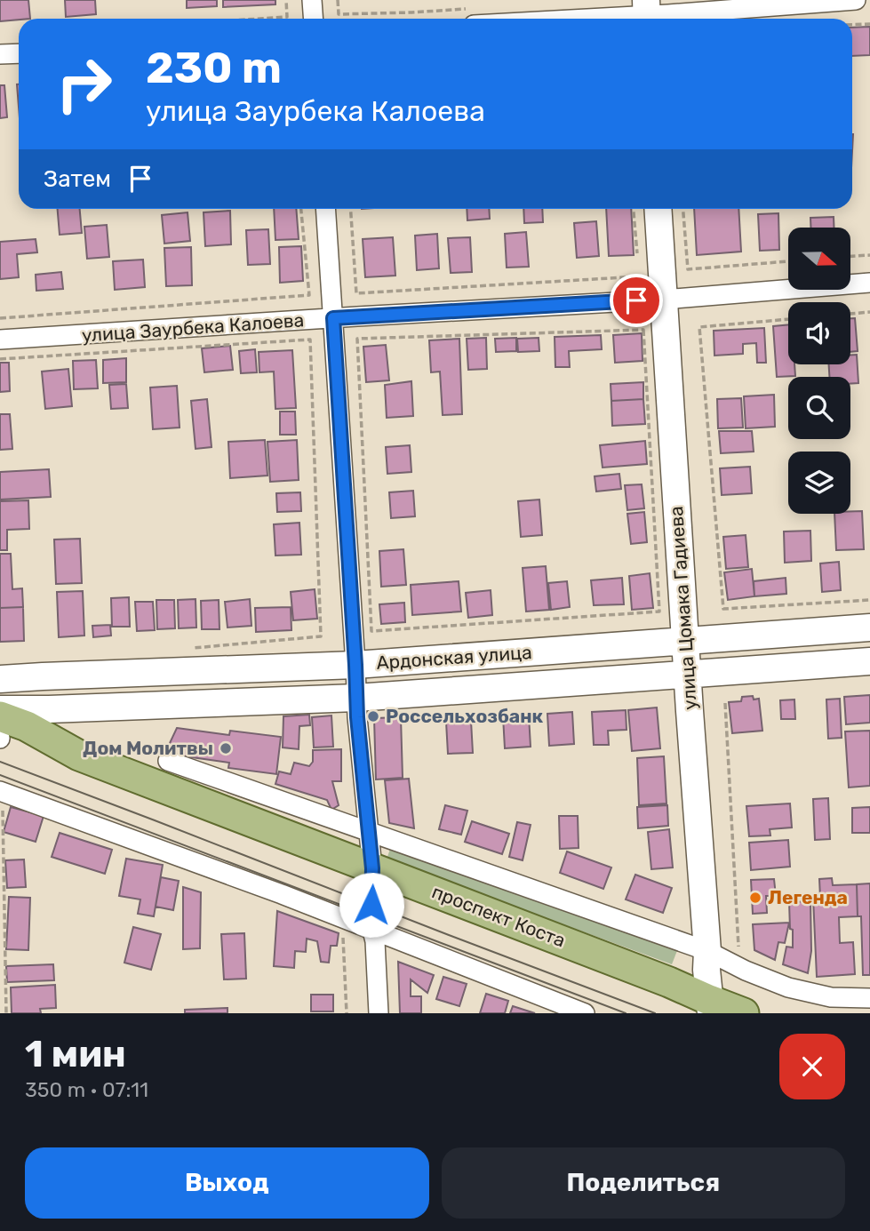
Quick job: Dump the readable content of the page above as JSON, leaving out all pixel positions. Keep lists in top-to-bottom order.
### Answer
{
  "streets": {
    "main road": ["улица Цомака Гадиева", "Ардонская улица", "проспект Коста"],
    "street": ["улица Заурбека Калоева"]
  },
  "crossings": [
    ["улица Заурбека Калоева", "улица Цомака Гадиева"],
    ["улица Цомака Гадиева", "Ардонская улица"],
    ["улица Цомака Гадиева", "проспект Коста"]
  ],
  "places": ["Россельхозбанк", "Дом Молитвы", "Легенда"],
  "north": "right",
  "page": {
    "turn": ["230 m", "улица Заурбека Калоева"],
    "then": "Затем",
    "heading": ["1 мин", "350 m · 07:11"],
    "buttons": ["Выход", "Поделиться"]
  }
}
